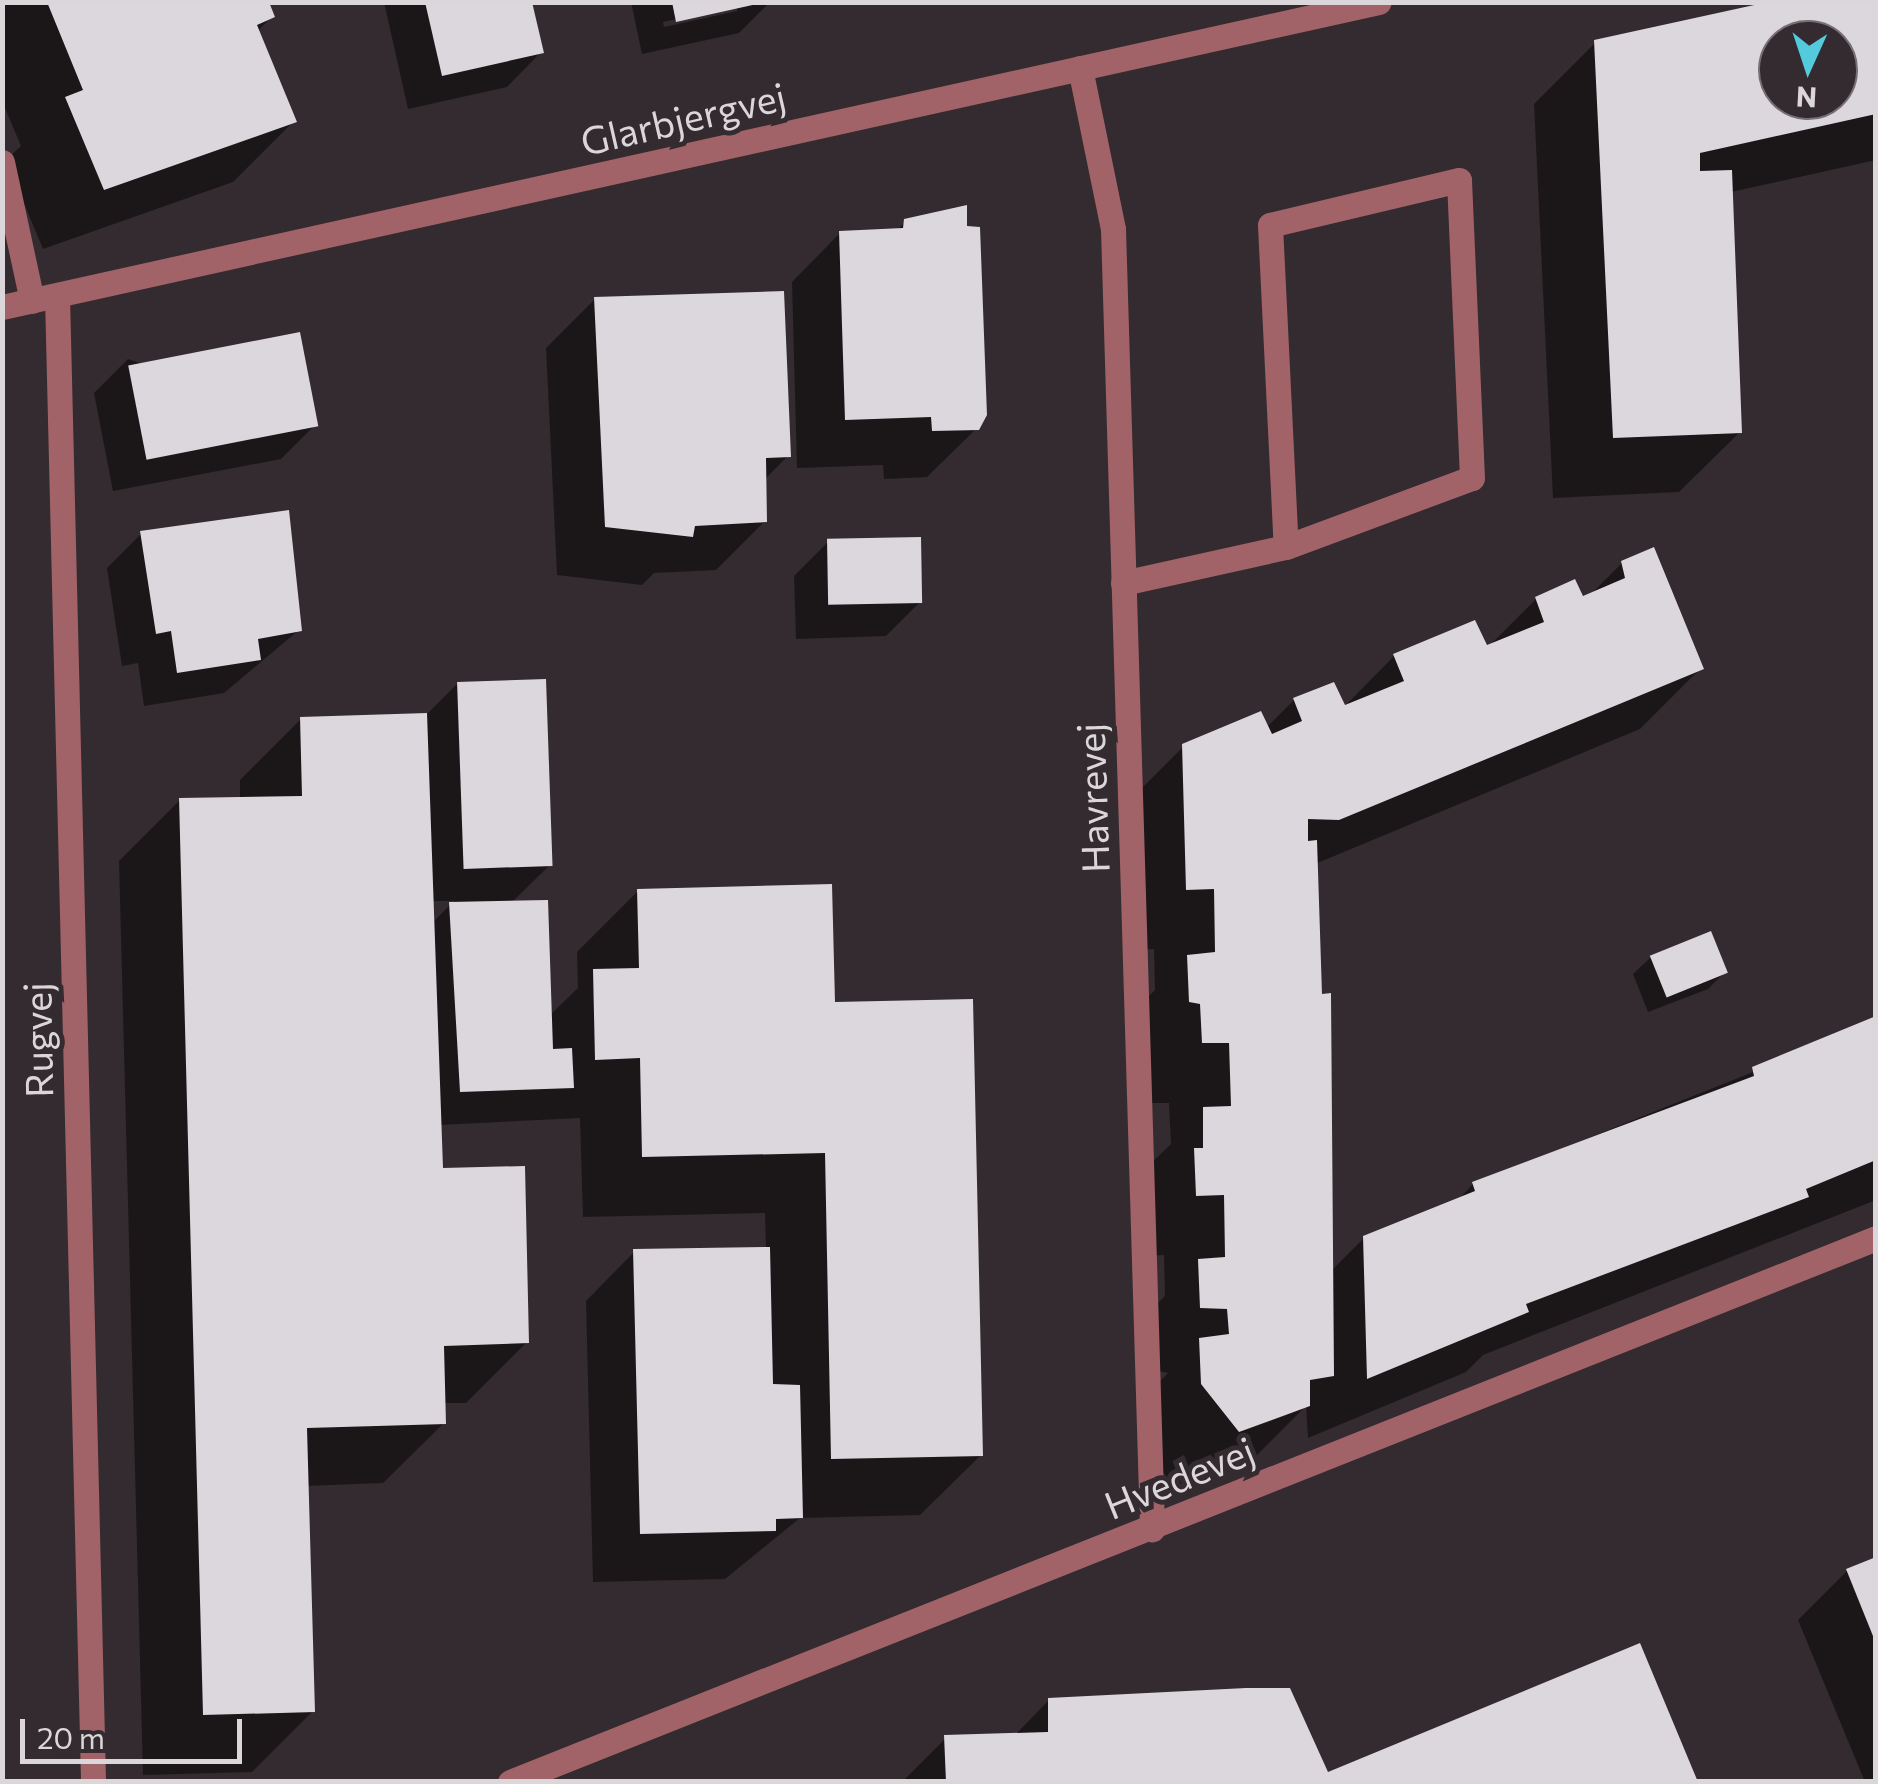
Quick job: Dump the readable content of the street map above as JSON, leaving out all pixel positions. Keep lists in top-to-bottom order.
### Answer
{
  "streets": {
    "street": [
      "Glarbjergvej",
      "Havrevej",
      "Rugvej",
      "Hvedevej"
    ]
  },
  "crossings": [
    ["Glarbjergvej", "Havrevej"],
    ["Glarbjergvej", "Rugvej"],
    ["Havrevej", "Hvedevej"]
  ],
  "scale_bar": "20 m",
  "north": "bottom"
}
